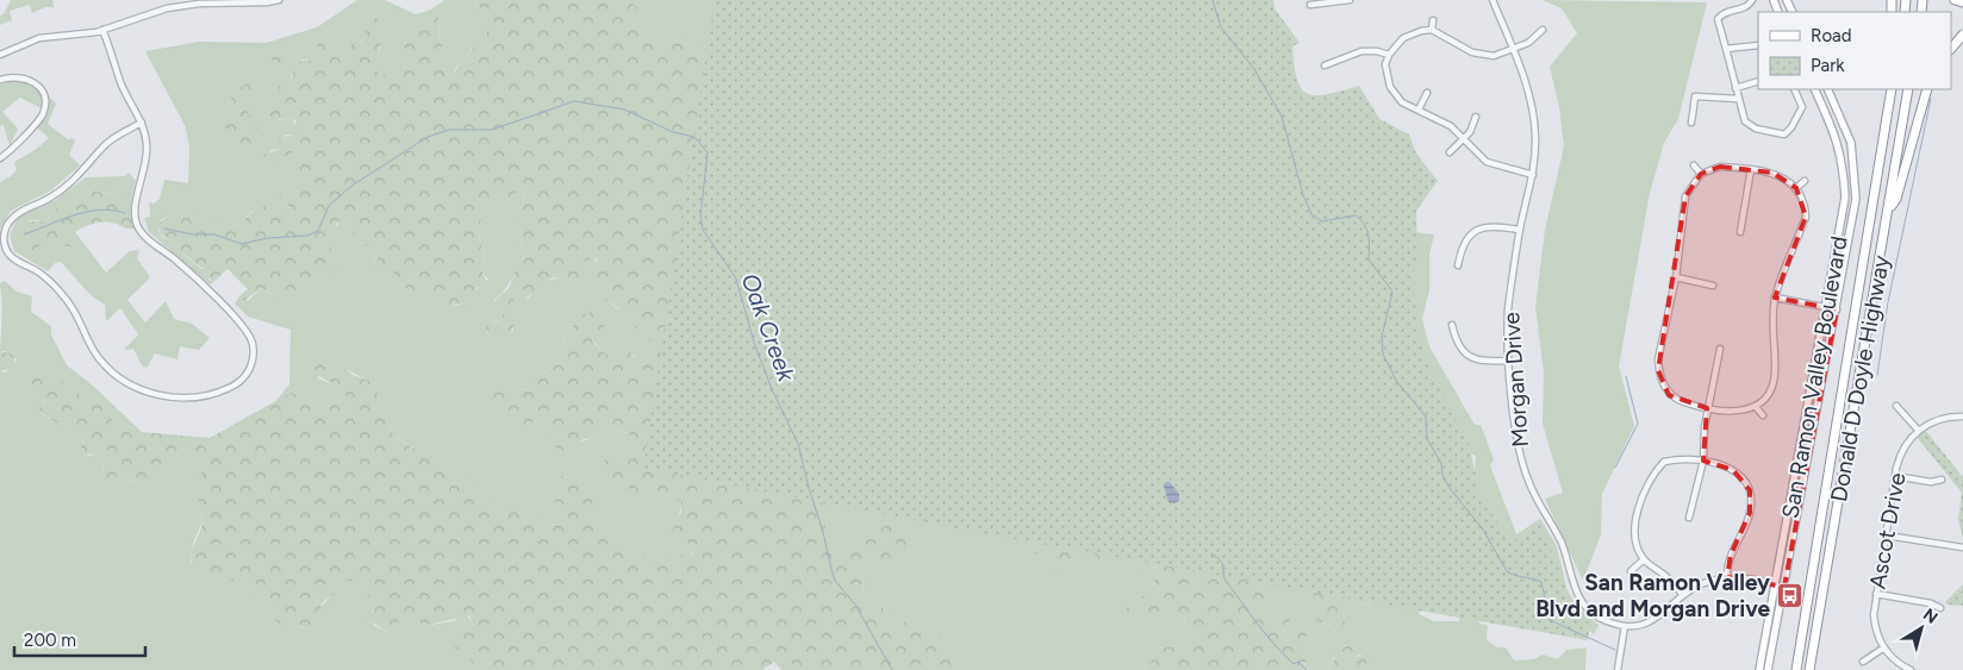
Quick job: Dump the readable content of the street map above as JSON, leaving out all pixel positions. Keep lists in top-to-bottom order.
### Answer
{
  "streets": {
    "highway": ["Donald D Doyle Highway"],
    "main road": ["San Ramon Valley Boulevard"],
    "street": ["Morgan Drive", "Ascot Drive"]
  },
  "water": ["Oak Creek"],
  "places": {
    "bus stop": ["San Ramon Valley Blvd and Morgan Drive"]
  },
  "legend": ["Road", "Park"],
  "scale_bar": "200 m",
  "north": "top right"
}
